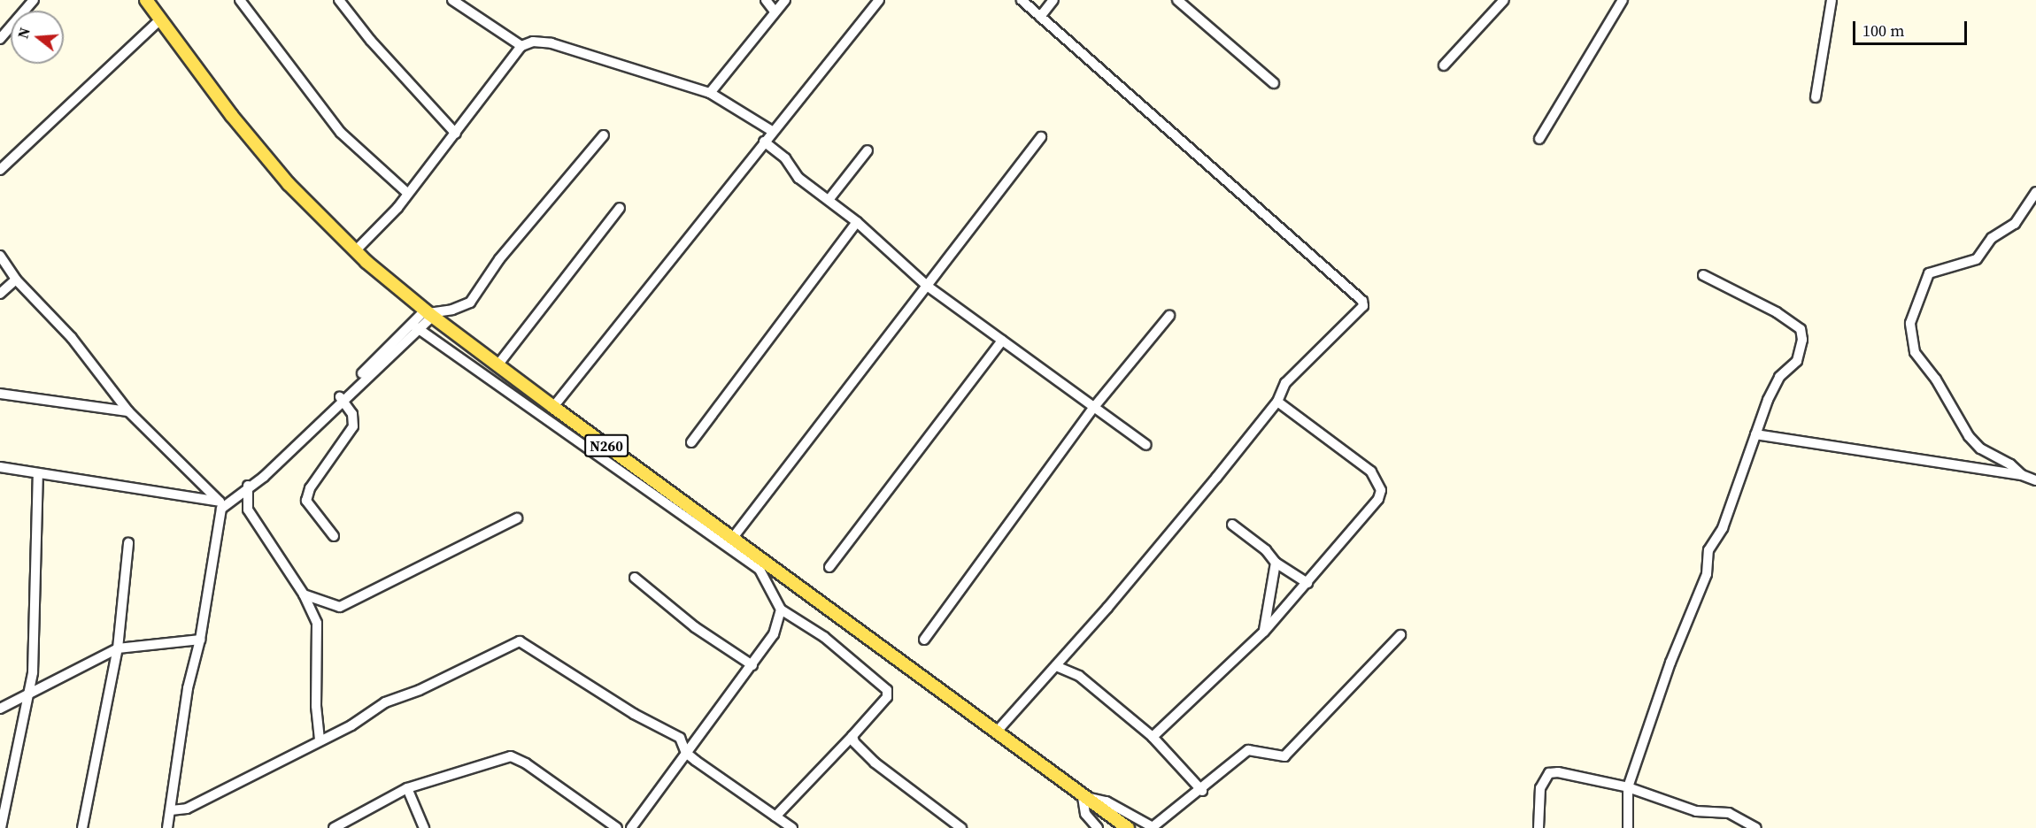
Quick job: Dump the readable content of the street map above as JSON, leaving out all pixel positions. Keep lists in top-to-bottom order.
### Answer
{
  "streets": {
    "main road": ["N260"]
  },
  "scale_bar": "100 m",
  "north": "left"
}
